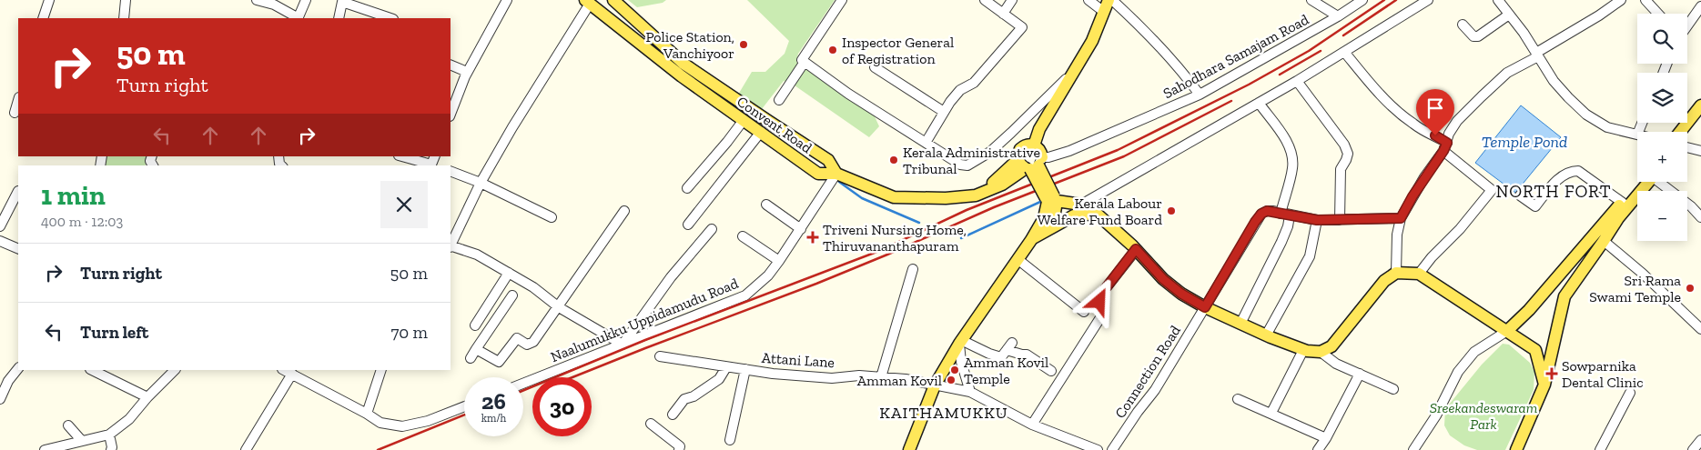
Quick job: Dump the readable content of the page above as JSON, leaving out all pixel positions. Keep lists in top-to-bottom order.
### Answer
{
  "streets": {
    "main road": ["Convent Road"],
    "street": [
      "Sahodhara Samajam Road",
      "Naalumukku Uppidamudu Road",
      "Attani Lane",
      "Connection Road"
    ]
  },
  "crossings": [
    ["Sahodhara Samajam Road", "Convent Road"],
    ["Convent Road", "Naalumukku Uppidamudu Road"]
  ],
  "districts": ["NORTH FORT", "KAITHAMUKKU"],
  "water": ["Temple Pond"],
  "parks": ["Sreekandeswaram Park"],
  "places": {
    "other": [
      "Police Station, Vanchiyoor",
      "Inspector General of Registration",
      "Kerala Administrative Tribunal",
      "Kerala Labour Welfare Fund Board",
      "Sri Rama Swami Temple",
      "Amman Kovil Temple",
      "Amman Kovil"
    ],
    "health": ["Triveni Nursing Home, Thiruvananthapuram", "Sowparnika Dental Clinic"]
  },
  "page": {
    "map_buttons": ["+", "−"],
    "turn": ["50 m", "Turn right"],
    "heading": ["1 min", "400 m · 12:03"],
    "list": [
      {
        "name": "Turn right",
        "value": "50 m"
      },
      {
        "name": "Turn left",
        "value": "70 m"
      }
    ],
    "speed": "26 km/h",
    "limit": "30"
  }
}
